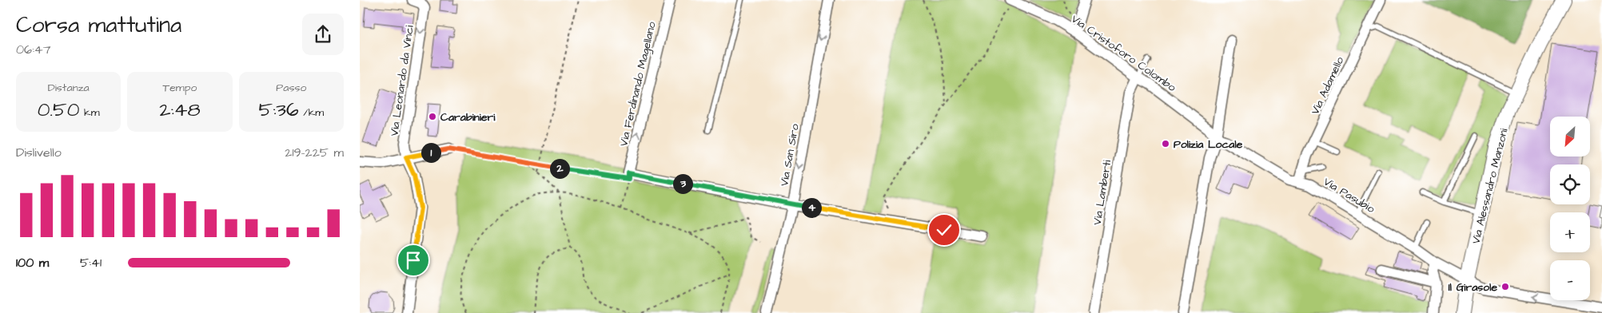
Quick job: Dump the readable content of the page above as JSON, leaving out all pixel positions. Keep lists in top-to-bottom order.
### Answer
{
  "streets": {
    "street": [
      "Via Cristoforo Colombo",
      "Via Leonardo da Vinci",
      "Via Ferdinando Magellano",
      "Via Adamello",
      "Via San Siro",
      "Via Alessandro Manzoni",
      "Via Lamberti",
      "Via Pasubio"
    ]
  },
  "crossings": [
    ["Via Cristoforo Colombo", "Via Lamberti"],
    ["Via Cristoforo Colombo", "Via Pasubio"],
    ["Via Adamello", "Via Pasubio"],
    ["Via Alessandro Manzoni", "Via Pasubio"]
  ],
  "one_way": ["Via Leonardo da Vinci", "Via Ferdinando Magellano", "Via San Siro"],
  "places": ["Carabinieri", "Polizia Locale", "Il Girasole"],
  "north": "bottom left",
  "page": {
    "heading": ["Corsa mattutina", "06:47"],
    "stats": [
      ["Distanza", "0.50 km"],
      ["Tempo", "2:48"],
      ["Passo", "5:36 /km"]
    ],
    "map_buttons": ["+", "−"],
    "chart": ["Dislivello", "219–225 m"],
    "pins": [
      "1",
      "2",
      "3",
      "4"
    ],
    "list": [
      {
        "name": "100 m",
        "note": "5:41"
      }
    ]
  }
}
